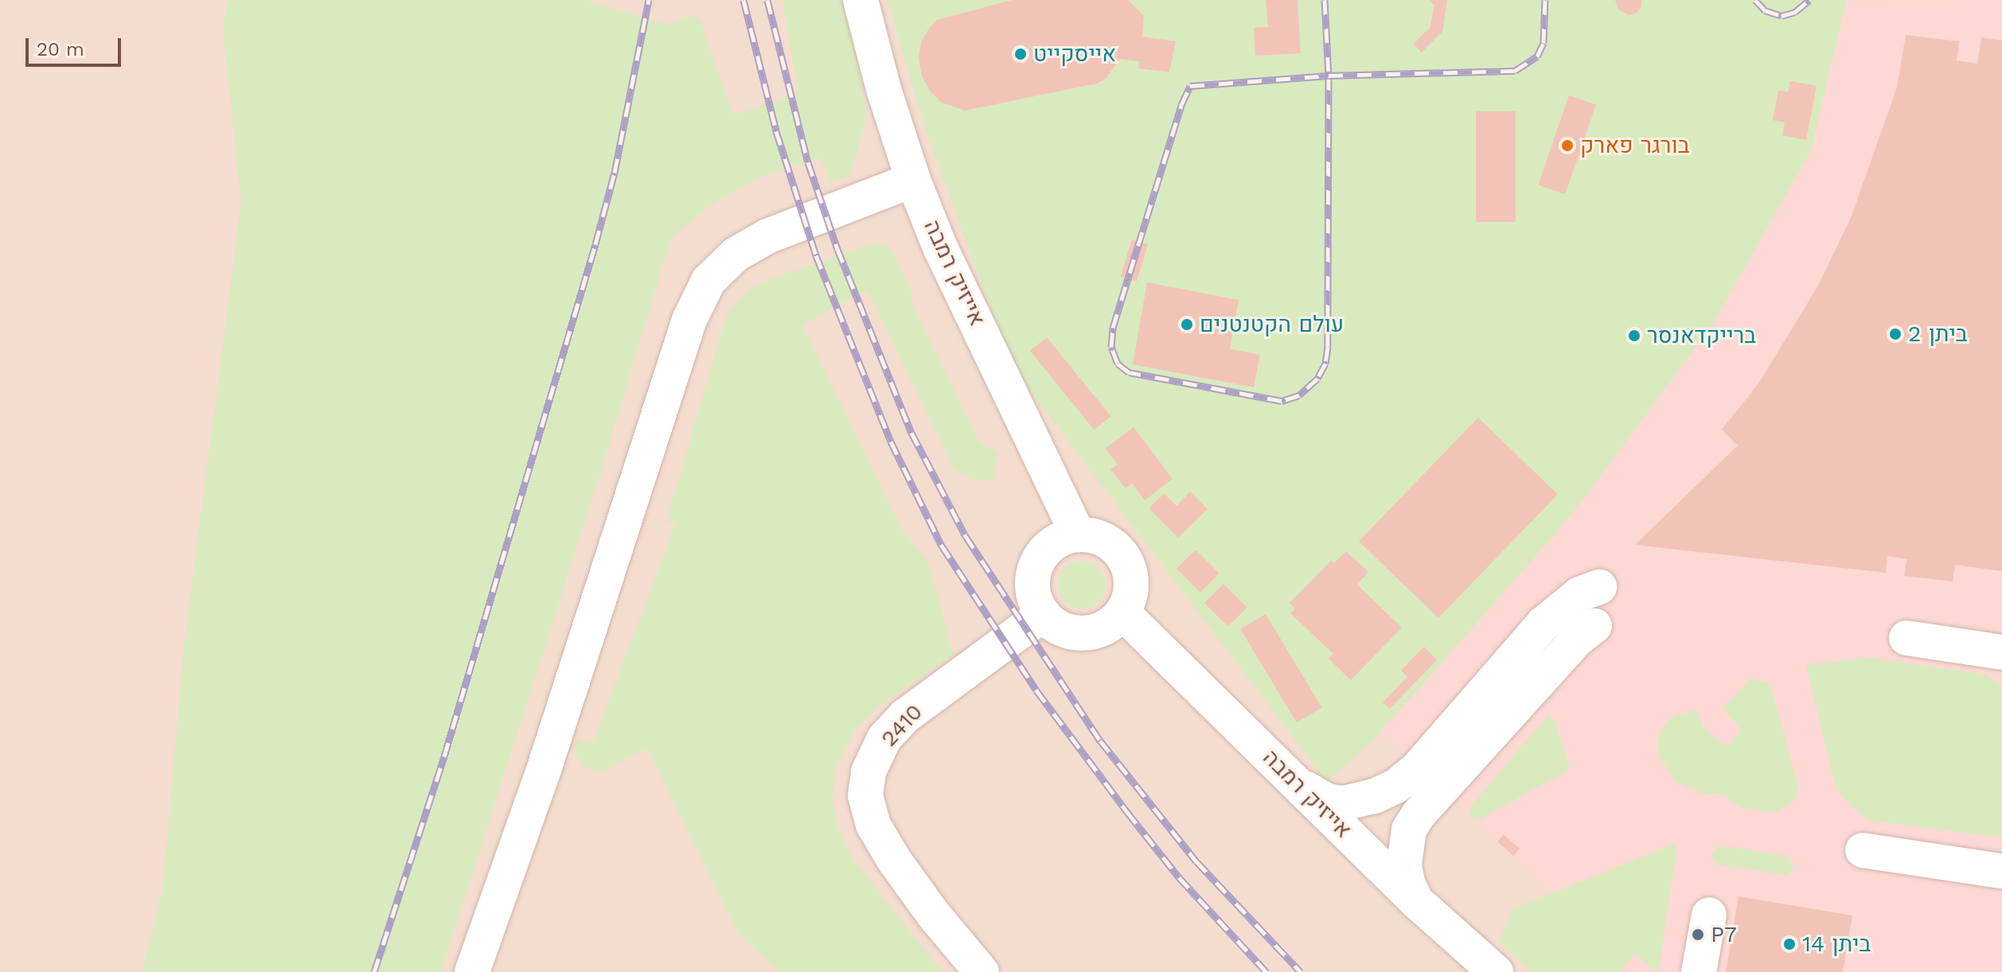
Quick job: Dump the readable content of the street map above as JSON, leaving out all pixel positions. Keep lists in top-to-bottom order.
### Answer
{
  "streets": {
    "street": ["אייזיק רמבה", "2410"]
  },
  "crossings": [
    ["אייזיק רמבה", "2410"]
  ],
  "places": [
    "אייסקייט",
    "בורגר פארק",
    "עולם הקטנטנים",
    "ביתן 2",
    "ברייקדאנסר",
    "P7",
    "ביתן 14"
  ],
  "scale_bar": "20 m"
}
